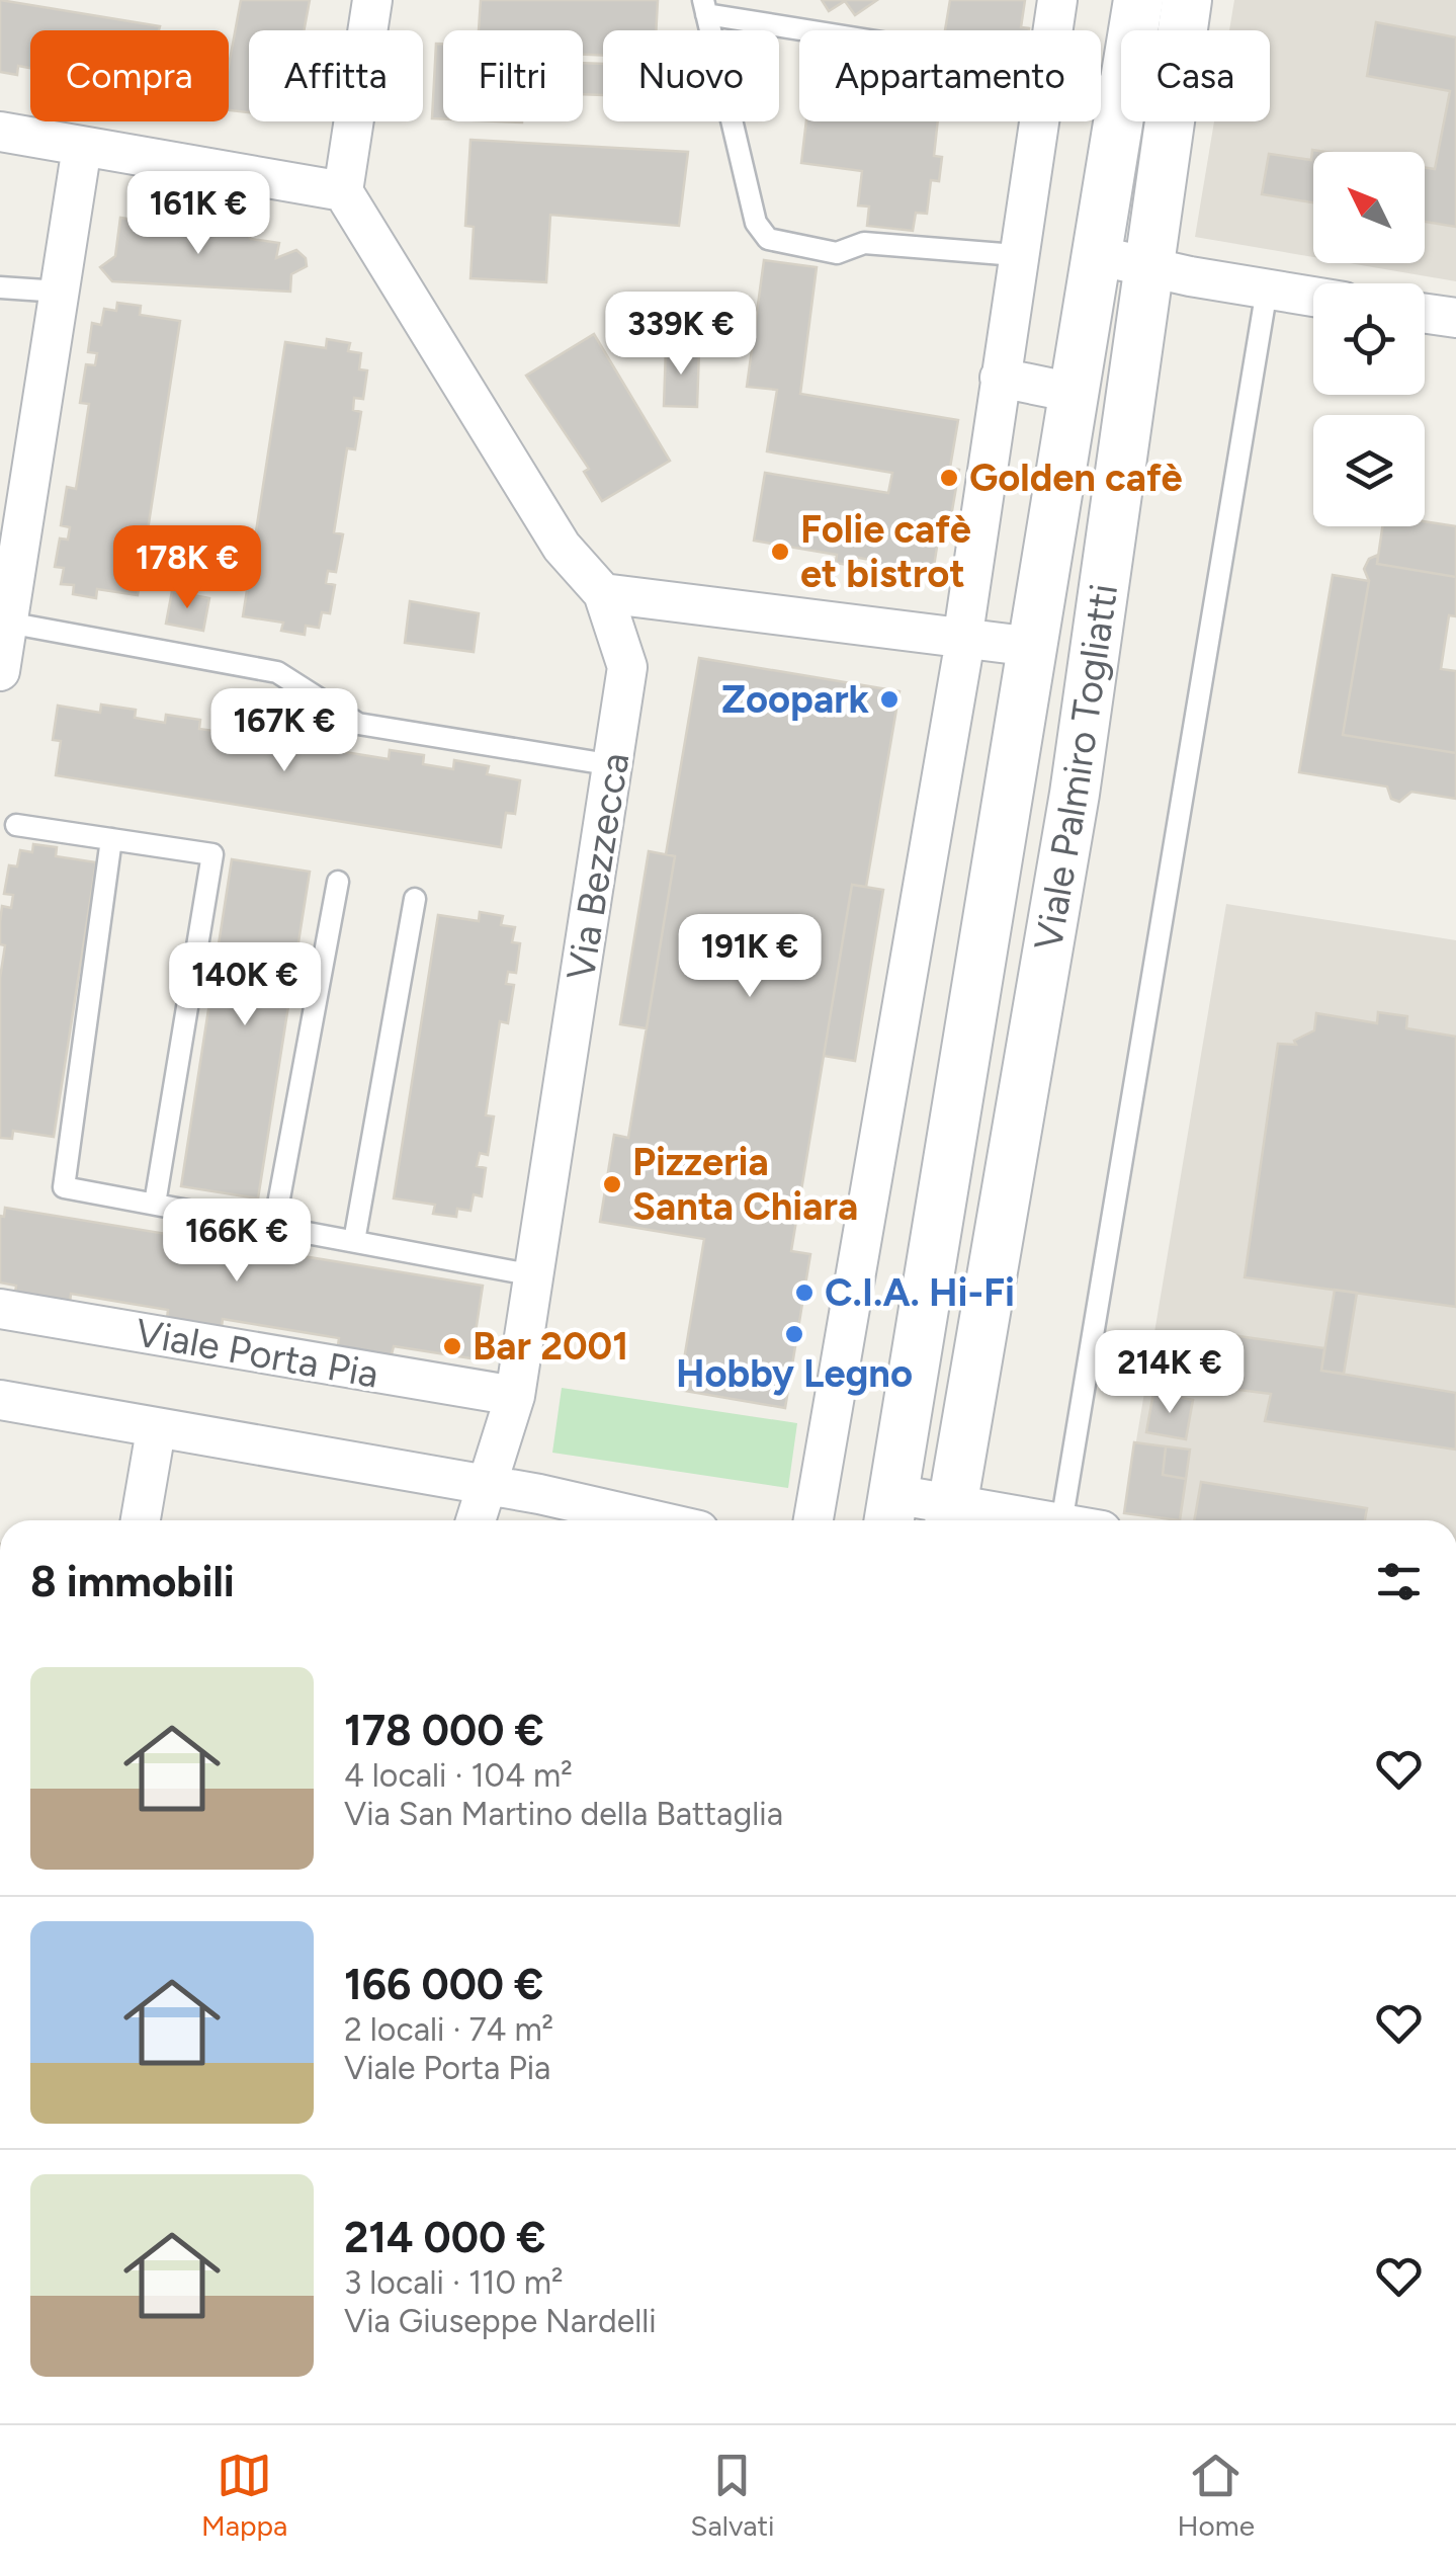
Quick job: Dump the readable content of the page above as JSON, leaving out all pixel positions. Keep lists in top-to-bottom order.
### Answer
{
  "streets": {
    "street": ["Viale Palmiro Togliatti", "Via Bezzecca", "Viale Porta Pia"]
  },
  "crossings": [
    ["Viale Palmiro Togliatti", "Via Bezzecca"],
    ["Via Bezzecca", "Viale Porta Pia"]
  ],
  "places": [
    "Golden cafè",
    "Folie cafè et bistrot",
    "Zoopark",
    "Pizzeria Santa Chiara",
    "C.I.A. Hi-Fi",
    "Hobby Legno",
    "Bar 2001"
  ],
  "north": "top left",
  "page": {
    "chip": [
      "Compra",
      "Affitta",
      "Filtri",
      "Nuovo",
      "Appartamento",
      "Casa"
    ],
    "price": [
      "161K €",
      "339K €",
      "178K €",
      "167K €",
      "191K €",
      "140K €",
      "166K €",
      "214K €"
    ],
    "heading": "8 immobili",
    "list": [
      {
        "name": "178 000 €",
        "note": "4 locali · 104 m² · Via San Martino della Battaglia"
      },
      {
        "name": "166 000 €",
        "note": "2 locali · 74 m² · Viale Porta Pia"
      },
      {
        "name": "214 000 €",
        "note": "3 locali · 110 m² · Via Giuseppe Nardelli"
      }
    ],
    "tabs": ["Mappa", "Salvati", "Home"]
  }
}
